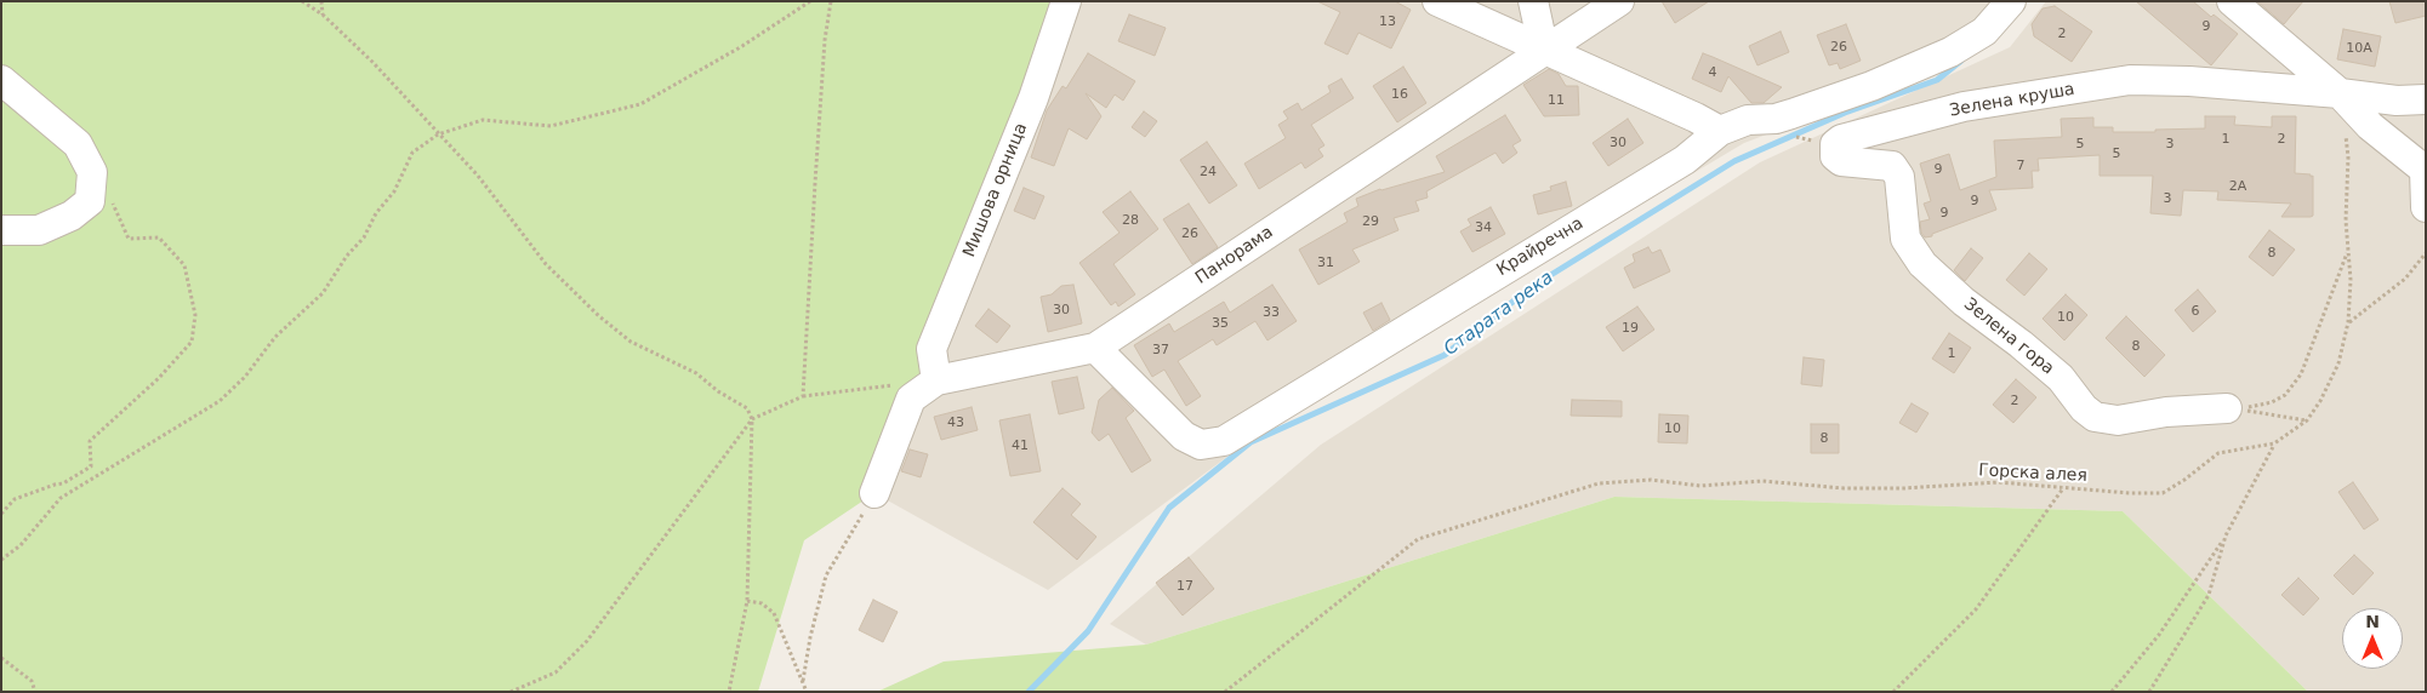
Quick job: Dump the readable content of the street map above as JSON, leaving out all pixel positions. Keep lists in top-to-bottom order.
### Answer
{
  "streets": {
    "street": [
      "Зелена круша",
      "Мишова орница",
      "Крайречна",
      "Панорама",
      "Зелена гора"
    ],
    "path": ["Горска алея"]
  },
  "crossings": [
    ["Зелена круша", "Зелена гора"],
    ["Зелена круша", "Горска алея"],
    ["Мишова орница", "Панорама"],
    ["Крайречна", "Панорама"]
  ],
  "water": ["Старата река"],
  "house_numbers": [
    "13",
    "9",
    "2",
    "26",
    "10А",
    "4",
    "16",
    "11",
    "1",
    "2",
    "30",
    "5",
    "3",
    "5",
    "7",
    "9",
    "24",
    "2А",
    "3",
    "9",
    "9",
    "28",
    "29",
    "34",
    "26",
    "8",
    "31",
    "30",
    "6",
    "33",
    "10",
    "35",
    "19",
    "8",
    "37",
    "1",
    "2",
    "43",
    "10",
    "8",
    "41",
    "17"
  ],
  "north": "top"
}
